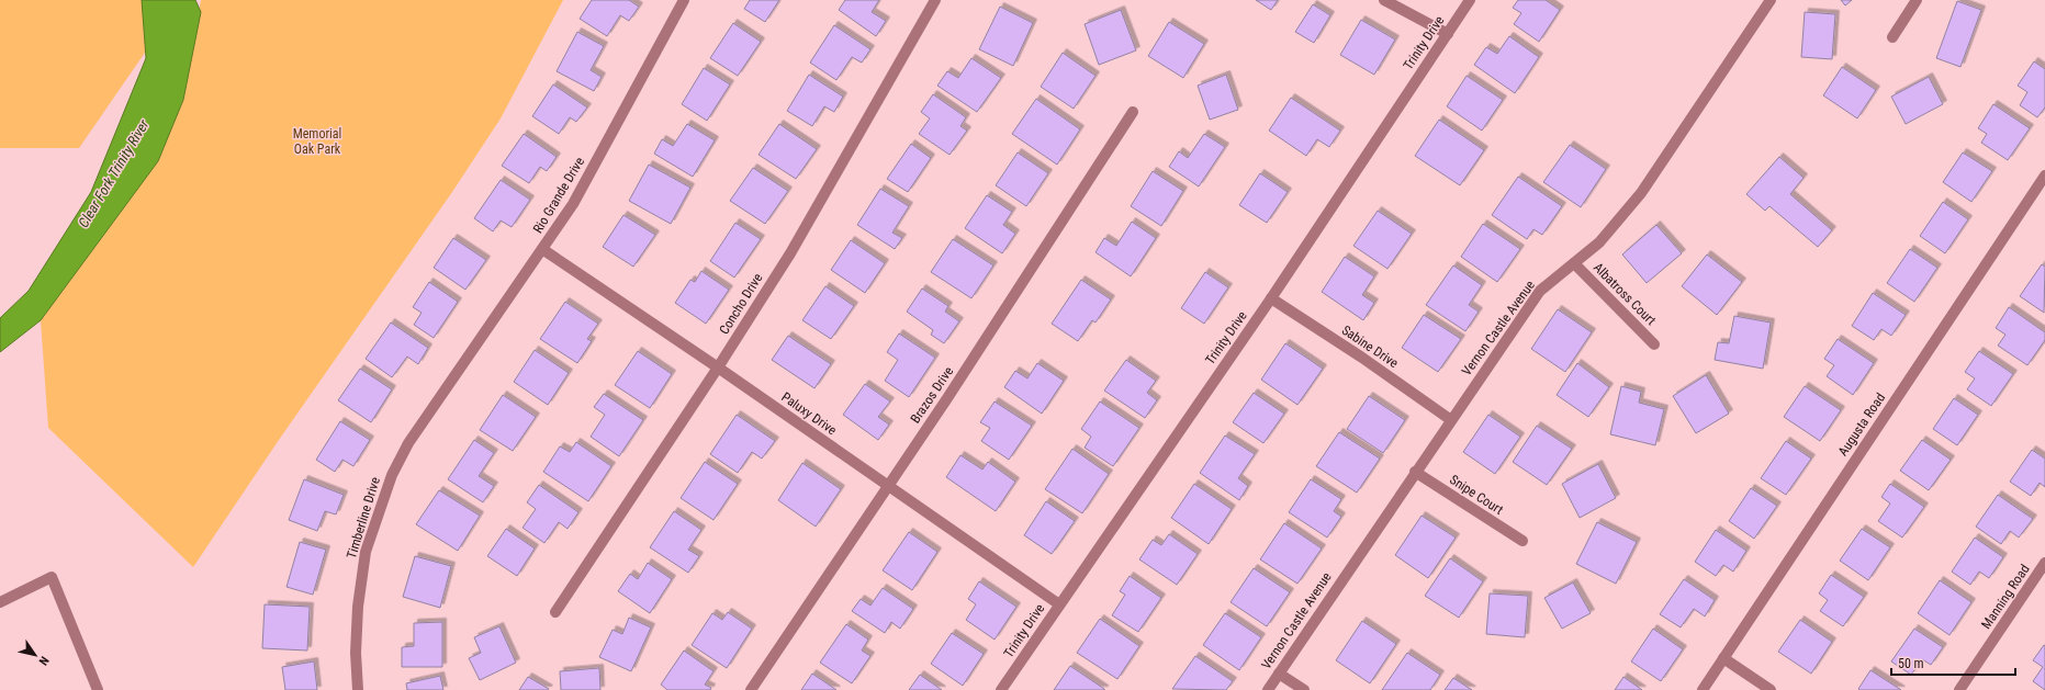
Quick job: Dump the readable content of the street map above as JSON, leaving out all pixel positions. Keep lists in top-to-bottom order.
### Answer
{
  "streets": {
    "street": [
      "Trinity Drive",
      "Rio Grande Drive",
      "Albatross Court",
      "Concho Drive",
      "Vernon Castle Avenue",
      "Sabine Drive",
      "Brazos Drive",
      "Paluxy Drive",
      "Augusta Road",
      "Snipe Court",
      "Timberline Drive",
      "Manning Road"
    ]
  },
  "crossings": [
    ["Trinity Drive", "Sabine Drive"],
    ["Trinity Drive", "Paluxy Drive"],
    ["Rio Grande Drive", "Paluxy Drive"],
    ["Rio Grande Drive", "Timberline Drive"],
    ["Albatross Court", "Vernon Castle Avenue"],
    ["Concho Drive", "Paluxy Drive"],
    ["Vernon Castle Avenue", "Sabine Drive"],
    ["Vernon Castle Avenue", "Snipe Court"],
    ["Brazos Drive", "Paluxy Drive"]
  ],
  "water": ["Clear Fork Trinity River"],
  "parks": ["Memorial Oak Park"],
  "scale_bar": "50 m",
  "north": "bottom right"
}
